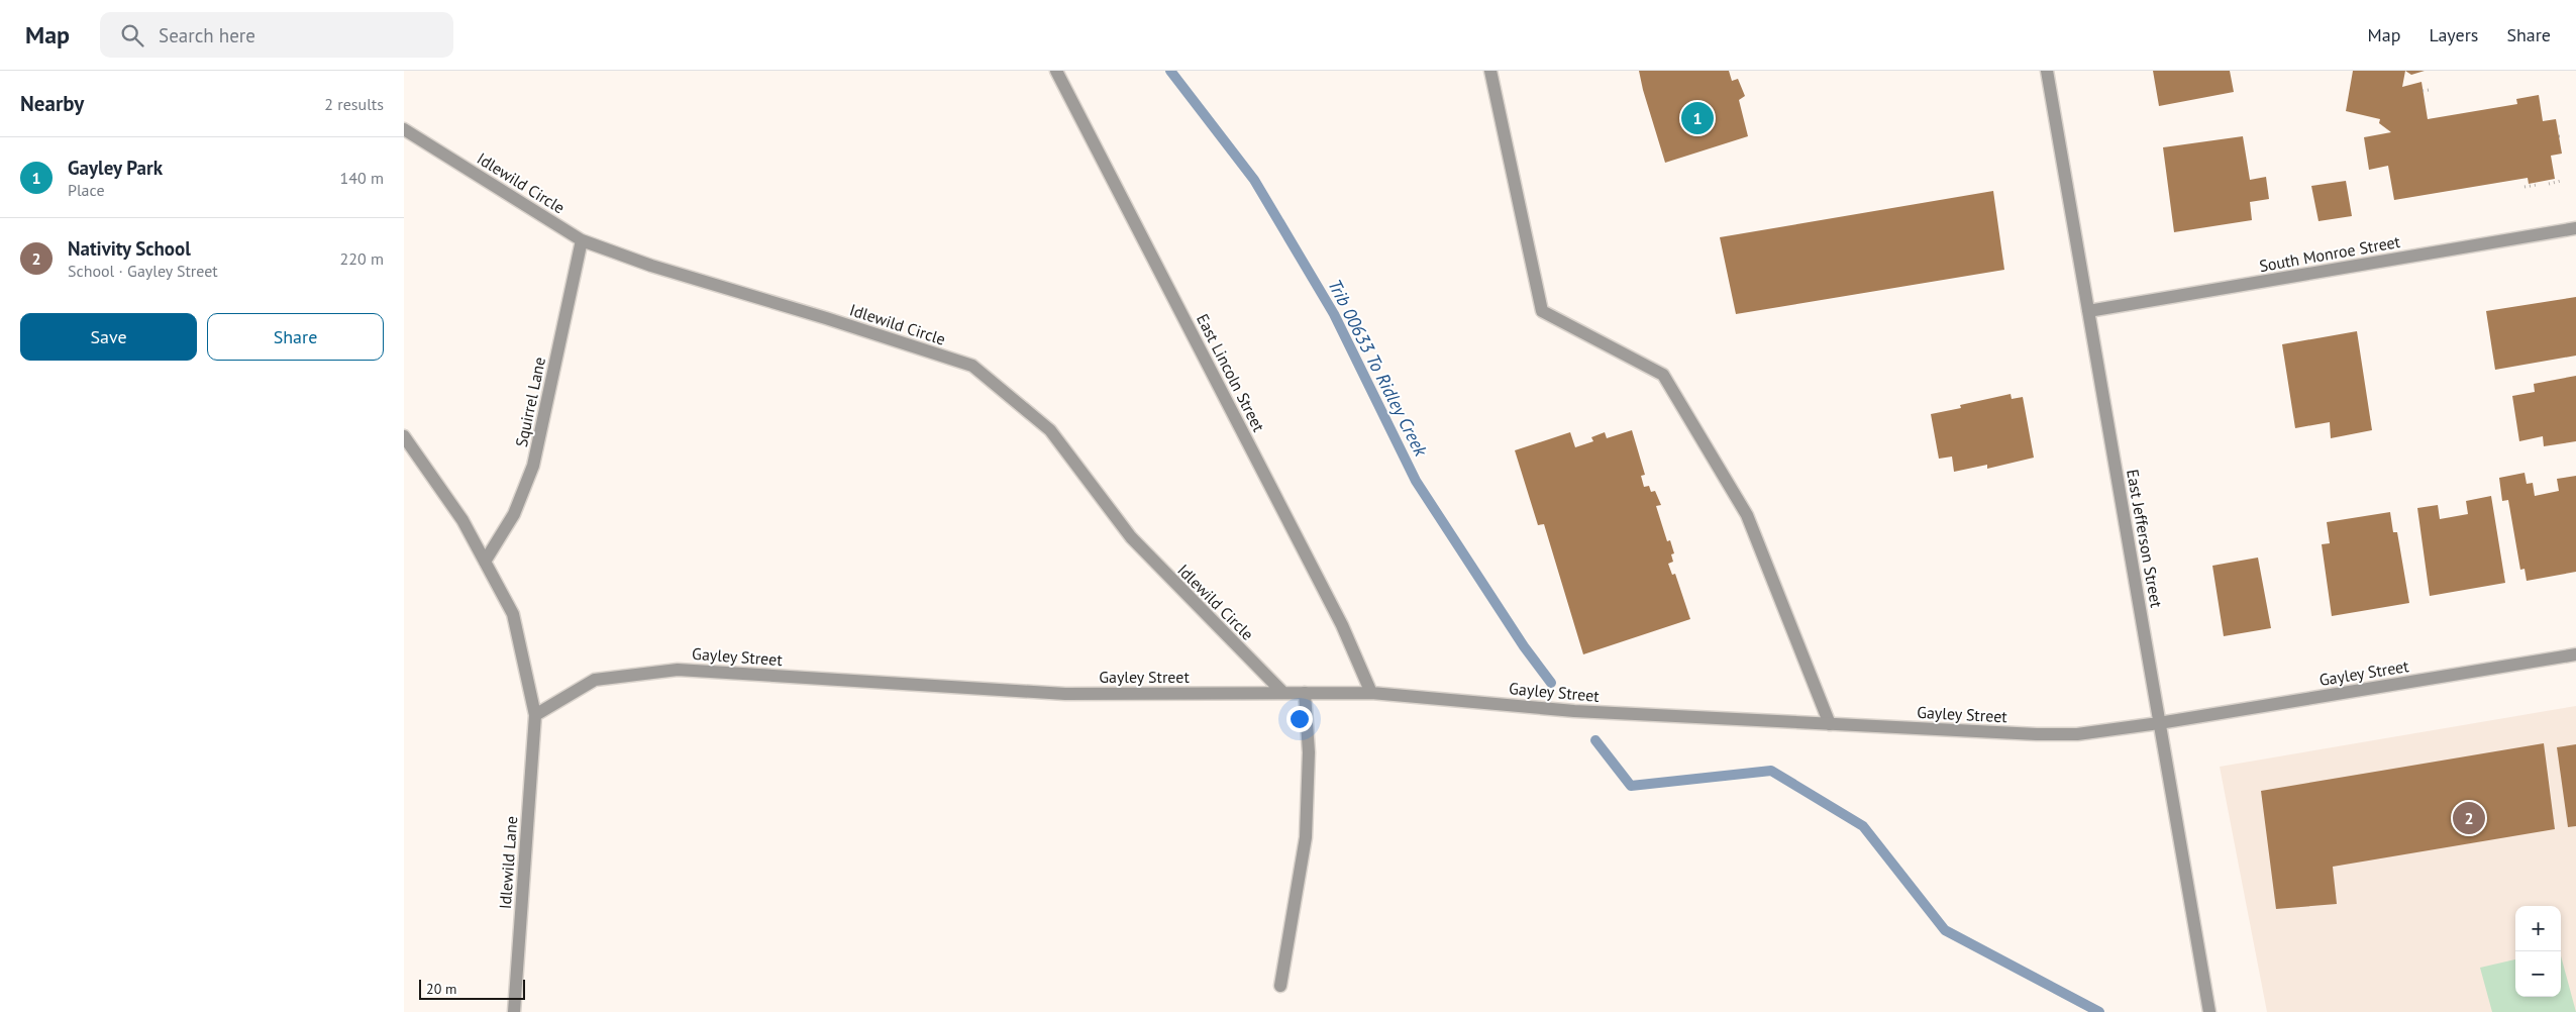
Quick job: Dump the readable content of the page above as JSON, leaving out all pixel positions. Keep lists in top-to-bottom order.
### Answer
{
  "streets": {
    "street": [
      "Idlewild Circle",
      "South Monroe Street",
      "East Lincoln Street",
      "Squirrel Lane",
      "East Jefferson Street",
      "Gayley Street",
      "Idlewild Lane"
    ]
  },
  "crossings": [
    ["Idlewild Circle", "Squirrel Lane"],
    ["Idlewild Circle", "Gayley Street"],
    ["South Monroe Street", "East Jefferson Street"],
    ["East Lincoln Street", "Gayley Street"],
    ["East Jefferson Street", "Gayley Street"],
    ["Gayley Street", "Idlewild Lane"]
  ],
  "water": ["Trib 00633 To Ridley Creek"],
  "scale_bar": "20 m",
  "page": {
    "header": "Map",
    "search": "Search here",
    "nav": ["Map", "Layers", "Share"],
    "heading": ["Nearby", "2 results"],
    "pins": ["1", "2"],
    "list": [
      {
        "mark": "1",
        "name": "Gayley Park",
        "note": "Place",
        "value": "140 m"
      },
      {
        "mark": "2",
        "name": "Nativity School",
        "note": "School · Gayley Street",
        "value": "220 m"
      }
    ],
    "buttons": ["Save", "Share"],
    "map_buttons": ["+", "−"],
    "scale": "20 m"
  }
}
